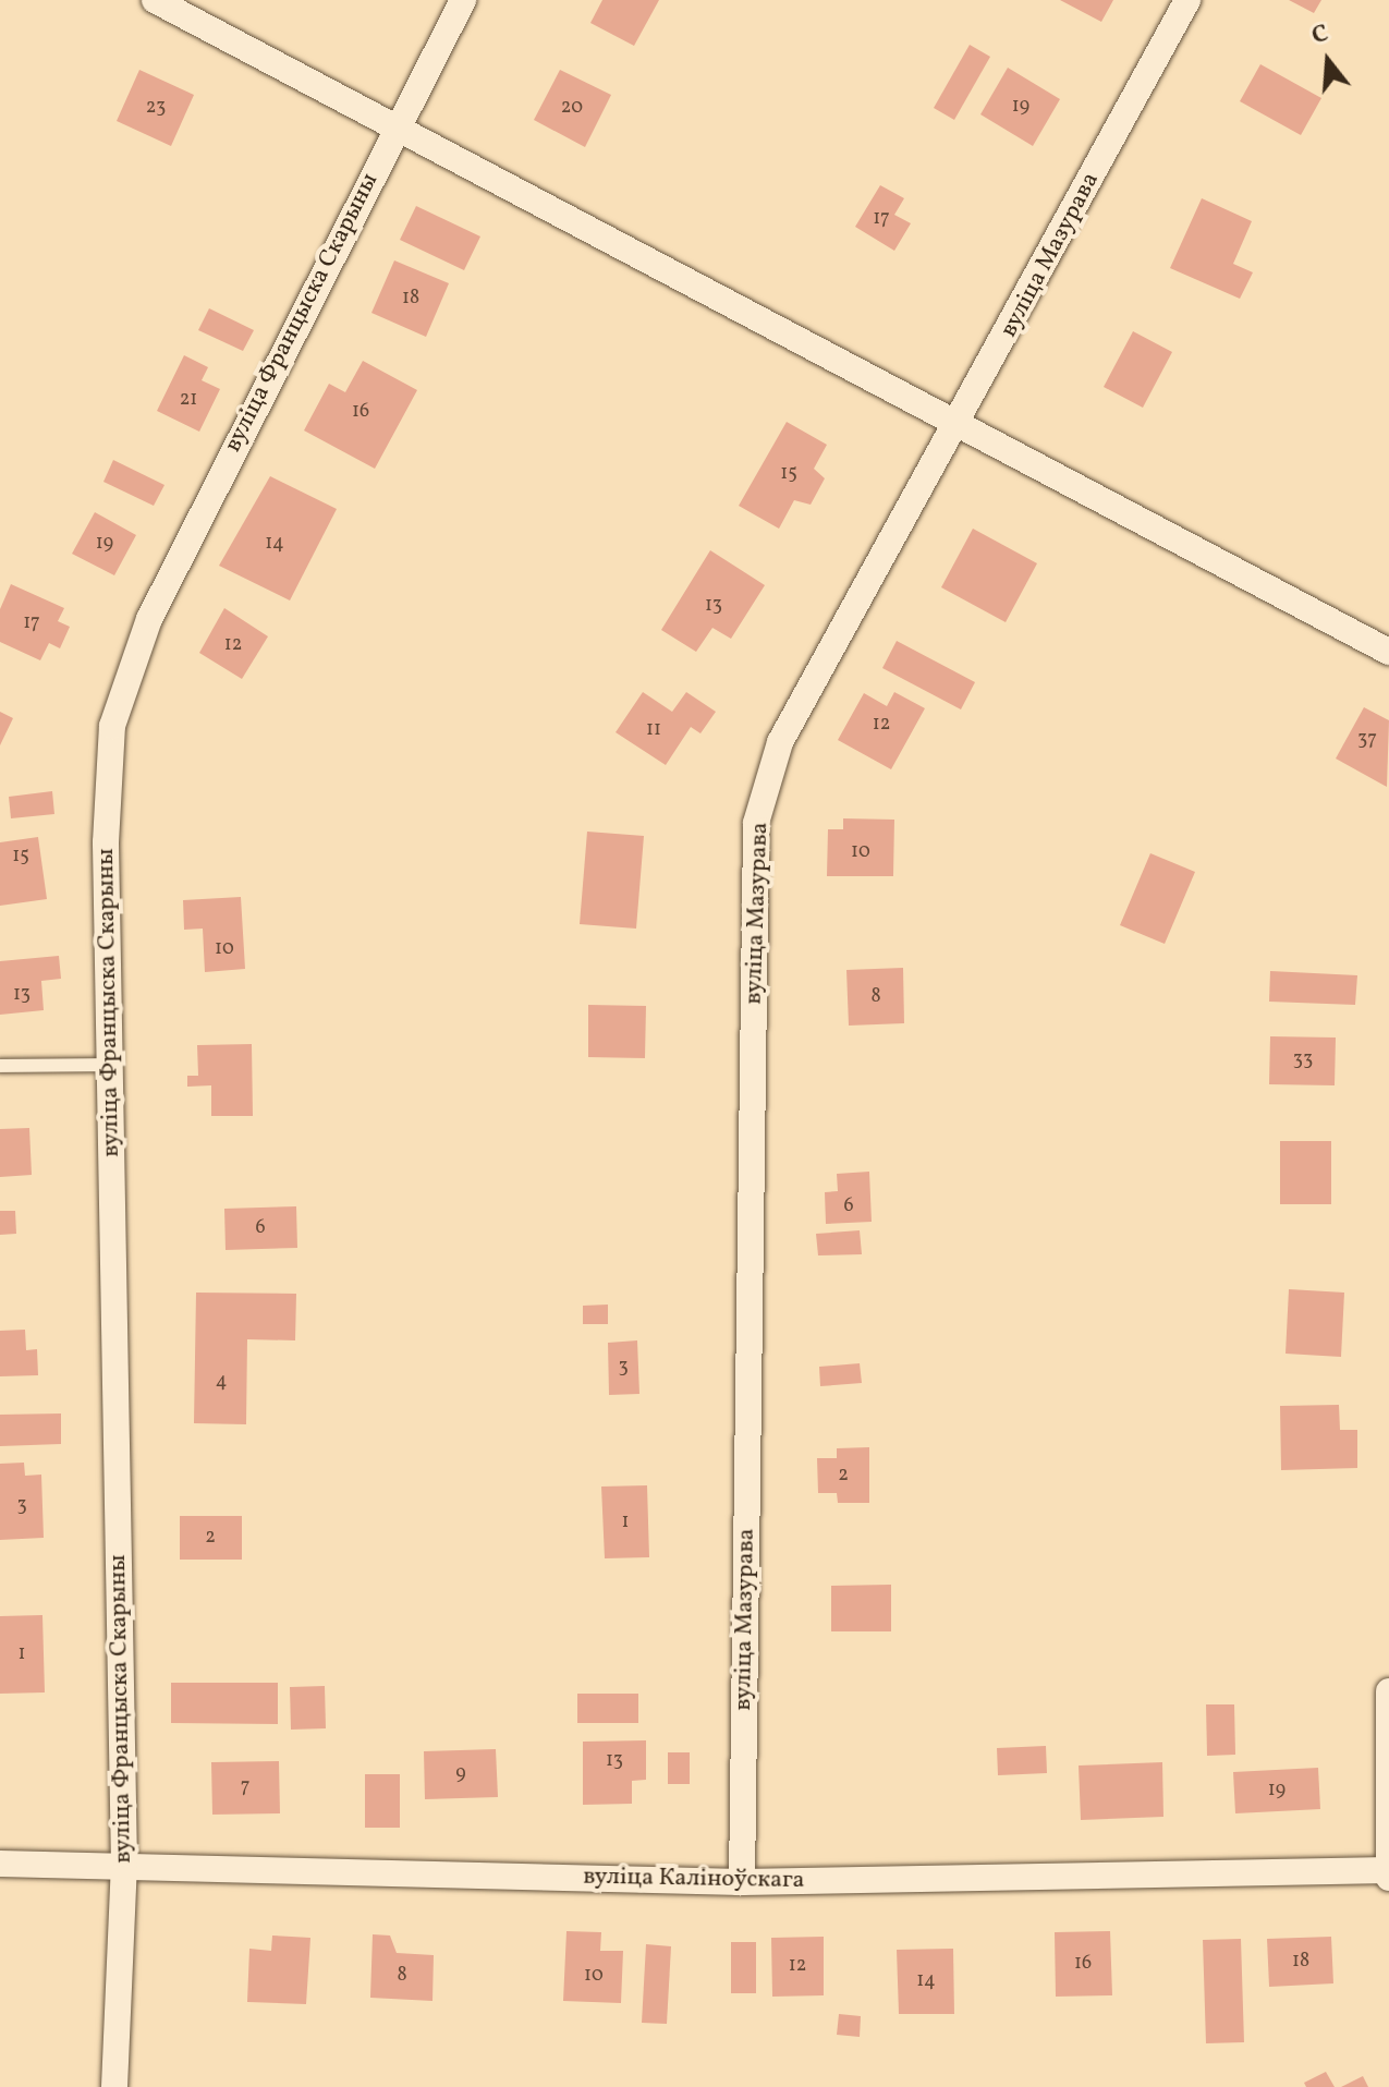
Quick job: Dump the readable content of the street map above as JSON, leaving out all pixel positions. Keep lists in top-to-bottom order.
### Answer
{
  "streets": {
    "street": ["вуліца Мазурава", "вуліца Францыска Скарыны", "вуліца Каліноўскага"]
  },
  "crossings": [
    ["вуліца Мазурава", "вуліца Каліноўскага"],
    ["вуліца Францыска Скарыны", "вуліца Каліноўскага"]
  ],
  "house_numbers": [
    "19",
    "23",
    "20",
    "17",
    "18",
    "21",
    "16",
    "15",
    "19",
    "14",
    "13",
    "17",
    "12",
    "12",
    "11",
    "37",
    "10",
    "15",
    "10",
    "13",
    "8",
    "33",
    "6",
    "6",
    "3",
    "4",
    "2",
    "3",
    "1",
    "2",
    "1",
    "13",
    "9",
    "7",
    "19",
    "18",
    "16",
    "12",
    "8",
    "10",
    "14"
  ],
  "north": "top"
}
